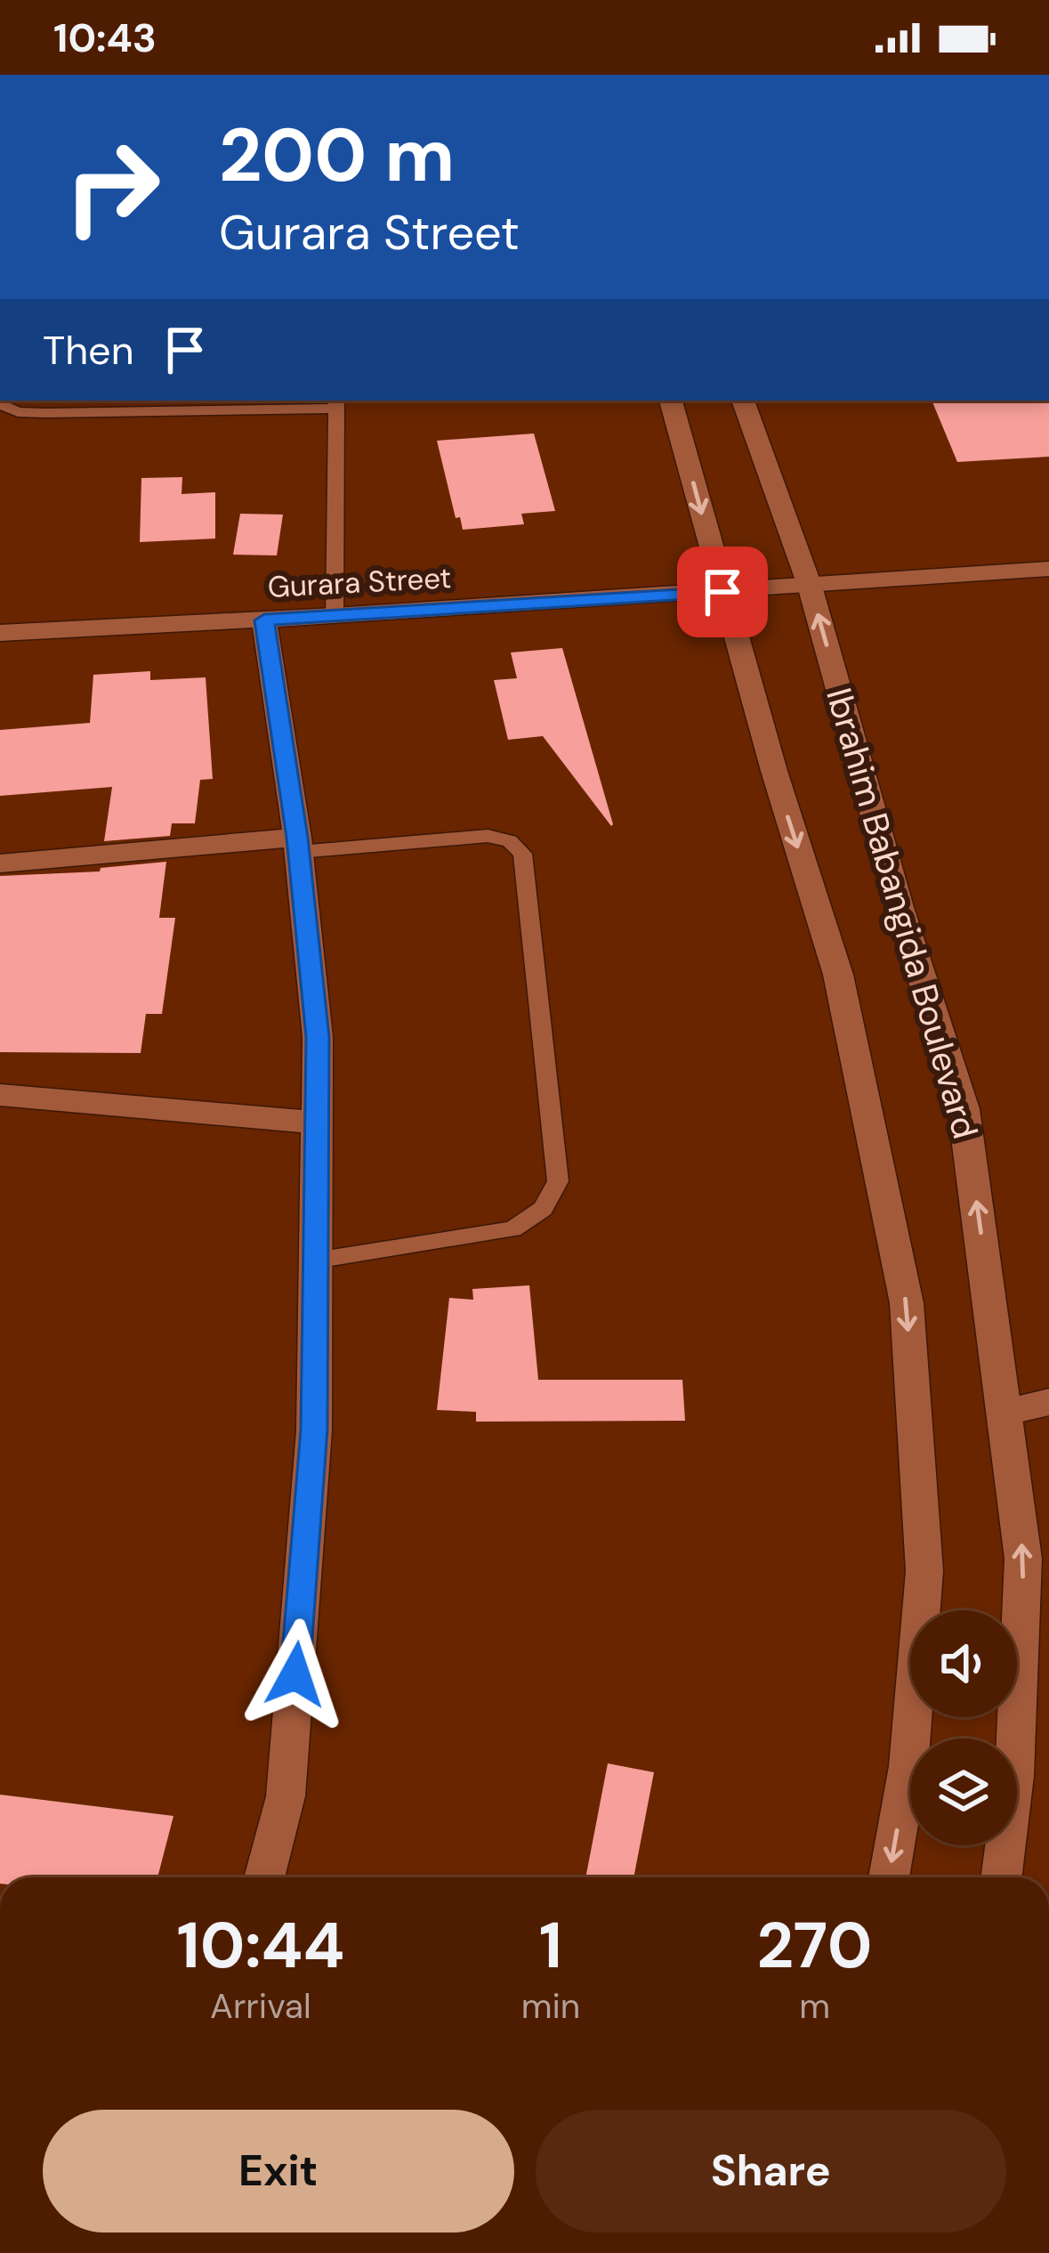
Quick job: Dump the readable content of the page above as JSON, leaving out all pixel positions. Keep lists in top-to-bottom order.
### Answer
{
  "streets": {
    "street": ["Gurara Street", "Ibrahim Babangida Boulevard"]
  },
  "crossings": [
    ["Gurara Street", "Ibrahim Babangida Boulevard"]
  ],
  "page": {
    "status": "10:43",
    "turn": ["200 m", "Gurara Street"],
    "then": "Then",
    "eta": [
      "10:44",
      "Arrival",
      "1",
      "min",
      "270",
      "m"
    ],
    "buttons": ["Exit", "Share"]
  }
}
